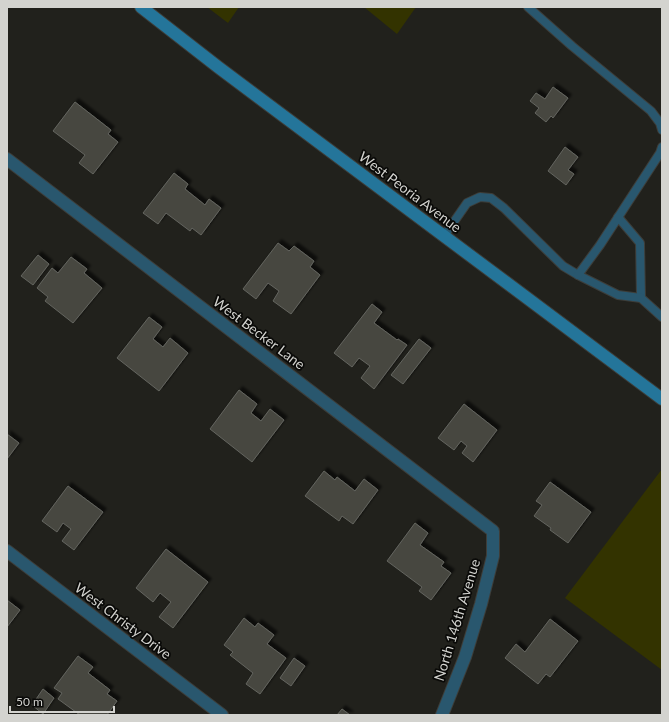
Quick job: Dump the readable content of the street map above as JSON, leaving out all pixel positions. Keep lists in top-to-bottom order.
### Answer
{
  "streets": {
    "main road": ["West Peoria Avenue"],
    "street": ["West Becker Lane", "North 146th Avenue", "West Christy Drive"]
  },
  "crossings": [
    ["West Becker Lane", "North 146th Avenue"]
  ],
  "scale_bar": "50 m"
}
